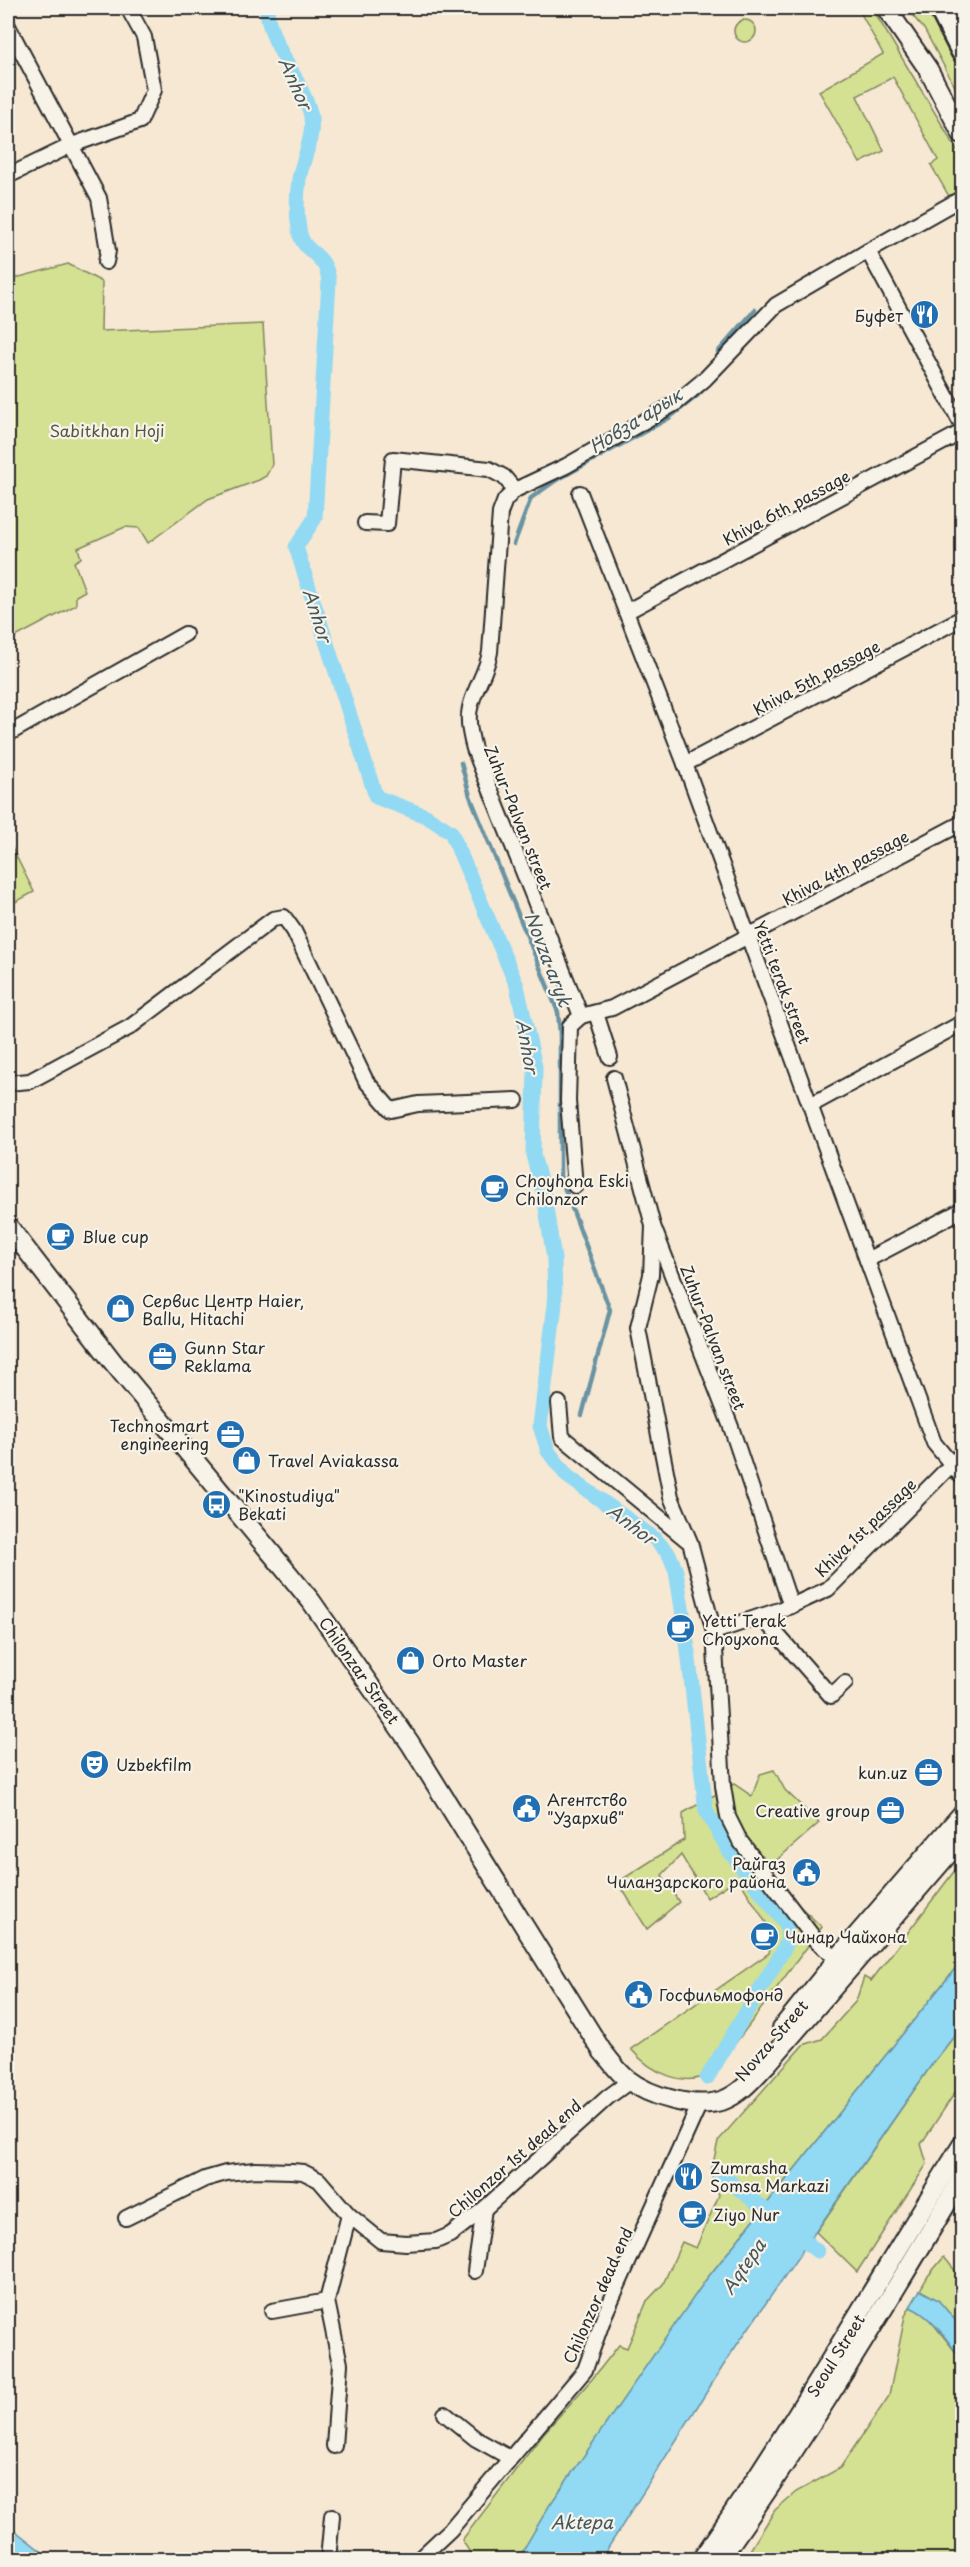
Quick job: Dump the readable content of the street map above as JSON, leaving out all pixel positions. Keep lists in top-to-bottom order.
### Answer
{
  "streets": {
    "main road": ["Chilonzar Street", "Novza Street", "Seoul Street"],
    "street": [
      "Khiva 6th passage",
      "Khiva 5th passage",
      "Zuhur-Palvan street",
      "Khiva 4th passage",
      "Yetti terak street",
      "Khiva 1st passage",
      "Chilonzor 1st dead end",
      "Chilonzor dead end"
    ]
  },
  "crossings": [
    ["Khiva 6th passage", "Yetti terak street"],
    ["Khiva 5th passage", "Yetti terak street"],
    ["Zuhur-Palvan street", "Khiva 4th passage"],
    ["Zuhur-Palvan street", "Khiva 1st passage"],
    ["Khiva 4th passage", "Yetti terak street"],
    ["Yetti terak street", "Khiva 1st passage"],
    ["Chilonzar Street", "Novza Street"],
    ["Chilonzar Street", "Chilonzor 1st dead end"],
    ["Chilonzar Street", "Chilonzor dead end"],
    ["Novza Street", "Chilonzor dead end"]
  ],
  "water": [
    "Anhor",
    "Новза арык",
    "Novza aryk",
    "Aqtepa",
    "Aktepa"
  ],
  "parks": ["Sabitkhan Hoji"],
  "places": {
    "restaurant": ["Буфет", "Zumrasha Somsa Markazi"],
    "cafe": [
      "Choyhona Eski Chilonzor",
      "Blue cup",
      "Yetti Terak Choyxona",
      "Чинар Чайхона",
      "Ziyo Nur"
    ],
    "shop": ["Сервис Центр Haier, Ballu, Hitachi", "Travel Aviakassa", "Orto Master"],
    "office": [
      "Gunn Star Reklama",
      "Technosmart engineering",
      "kun.uz",
      "Creative group"
    ],
    "bus stop": ["\"Kinostudiya\" Bekati"],
    "theatre": ["Uzbekfilm"],
    "public building": ["Агентство \"Узархив\"", "Райгаз Чиланзарского района", "Госфильмофонд"]
  }
}
